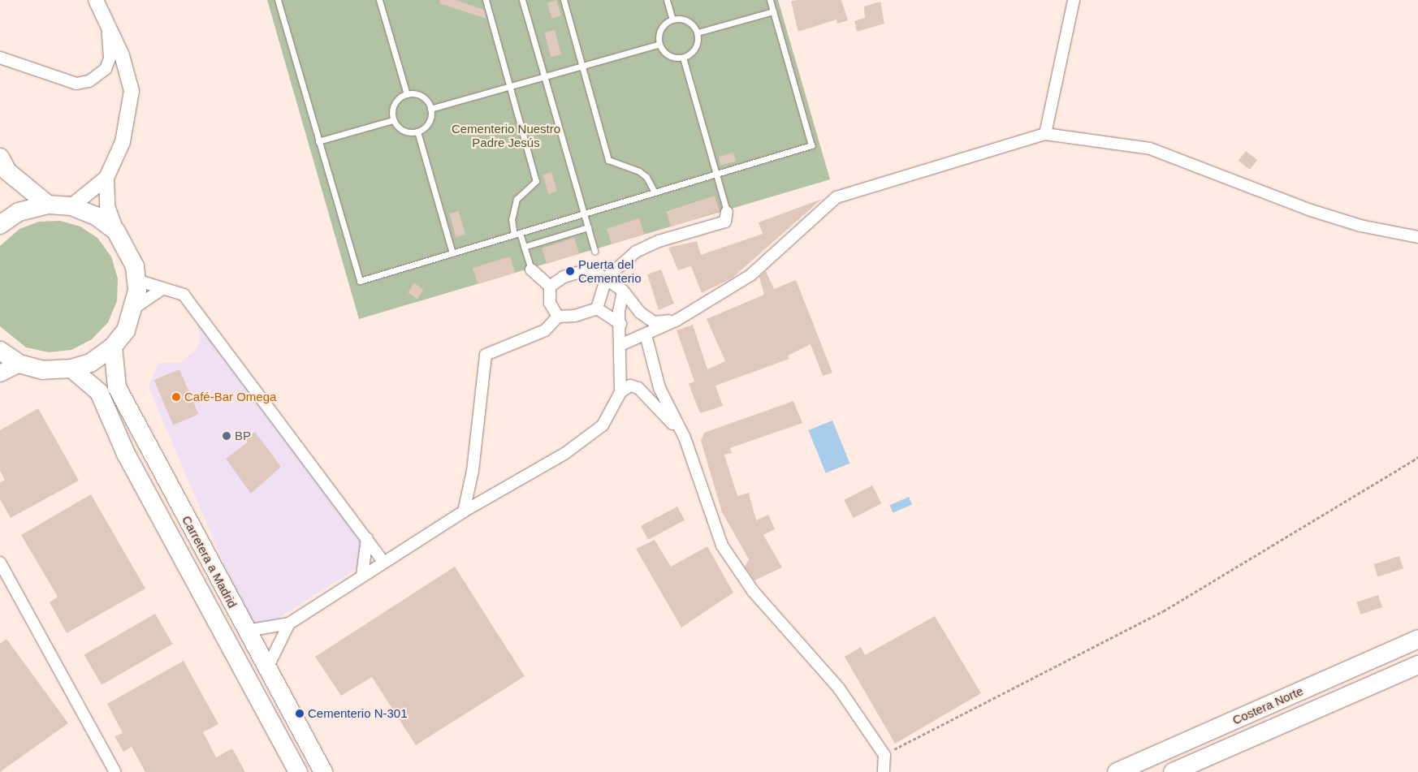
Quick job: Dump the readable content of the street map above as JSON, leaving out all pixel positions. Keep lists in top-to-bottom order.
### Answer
{
  "streets": {
    "main road": ["Carretera a Madrid", "Costera Norte"]
  },
  "parks": ["Cementerio Nuestro Padre Jesús"],
  "places": [
    "Puerta del Cementerio",
    "Café-Bar Omega",
    "BP",
    "Cementerio N-301"
  ]
}
